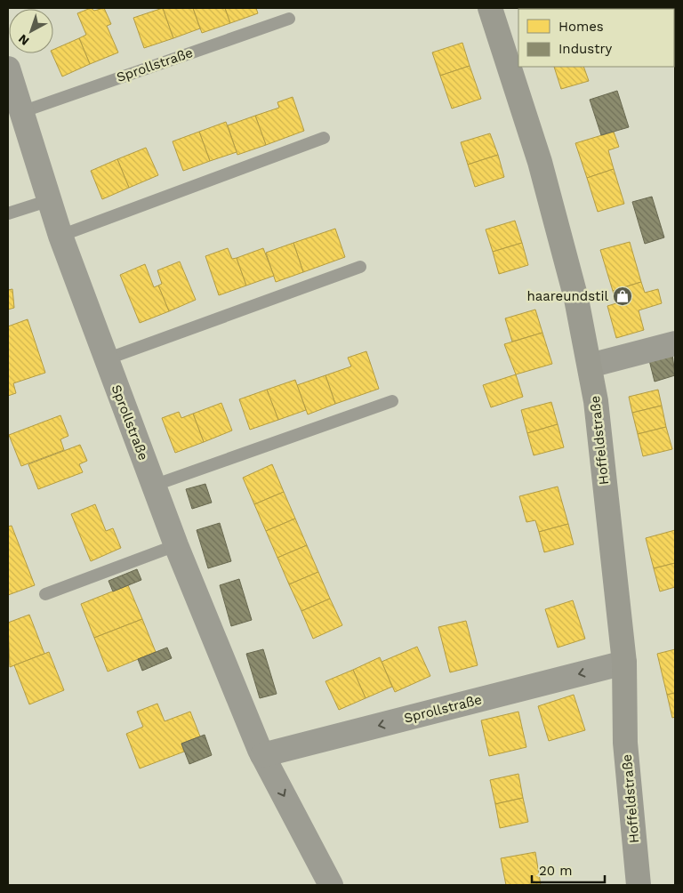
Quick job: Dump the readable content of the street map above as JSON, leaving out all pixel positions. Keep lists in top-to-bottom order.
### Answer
{
  "streets": {
    "street": ["Sprollstraße", "Hoffeldstraße"]
  },
  "crossings": [
    ["Sprollstraße", "Hoffeldstraße"]
  ],
  "places": {
    "shop": ["haareundstil"]
  },
  "legend": ["Homes", "Industry"],
  "scale_bar": "20 m",
  "north": "bottom left"
}
